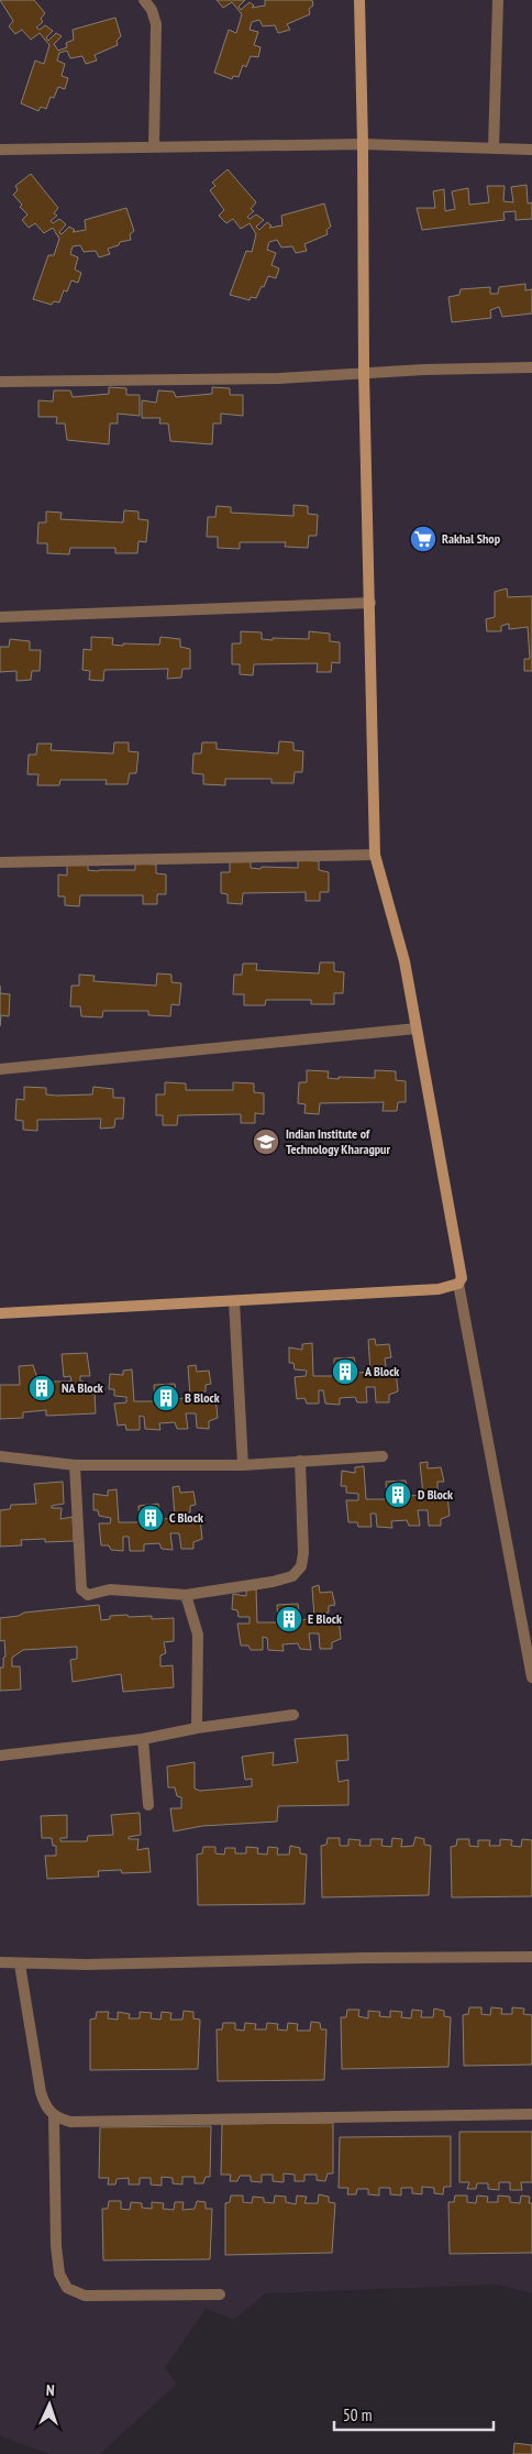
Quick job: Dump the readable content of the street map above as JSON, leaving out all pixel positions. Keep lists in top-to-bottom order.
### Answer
{
  "places": {
    "supermarket": ["Rakhal Shop"],
    "school or university": ["Indian Institute of Technology Kharagpur"],
    "building": [
      "A Block",
      "NA Block",
      "B Block",
      "D Block",
      "C Block",
      "E Block"
    ]
  },
  "scale_bar": "50 m",
  "north": "top"
}
